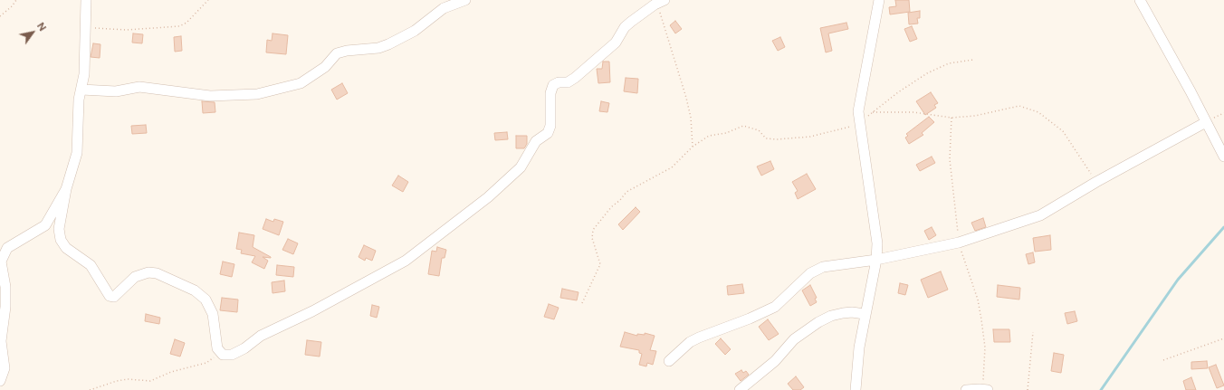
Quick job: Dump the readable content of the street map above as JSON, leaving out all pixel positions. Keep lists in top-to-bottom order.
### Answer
{
  "north": "top right"
}
